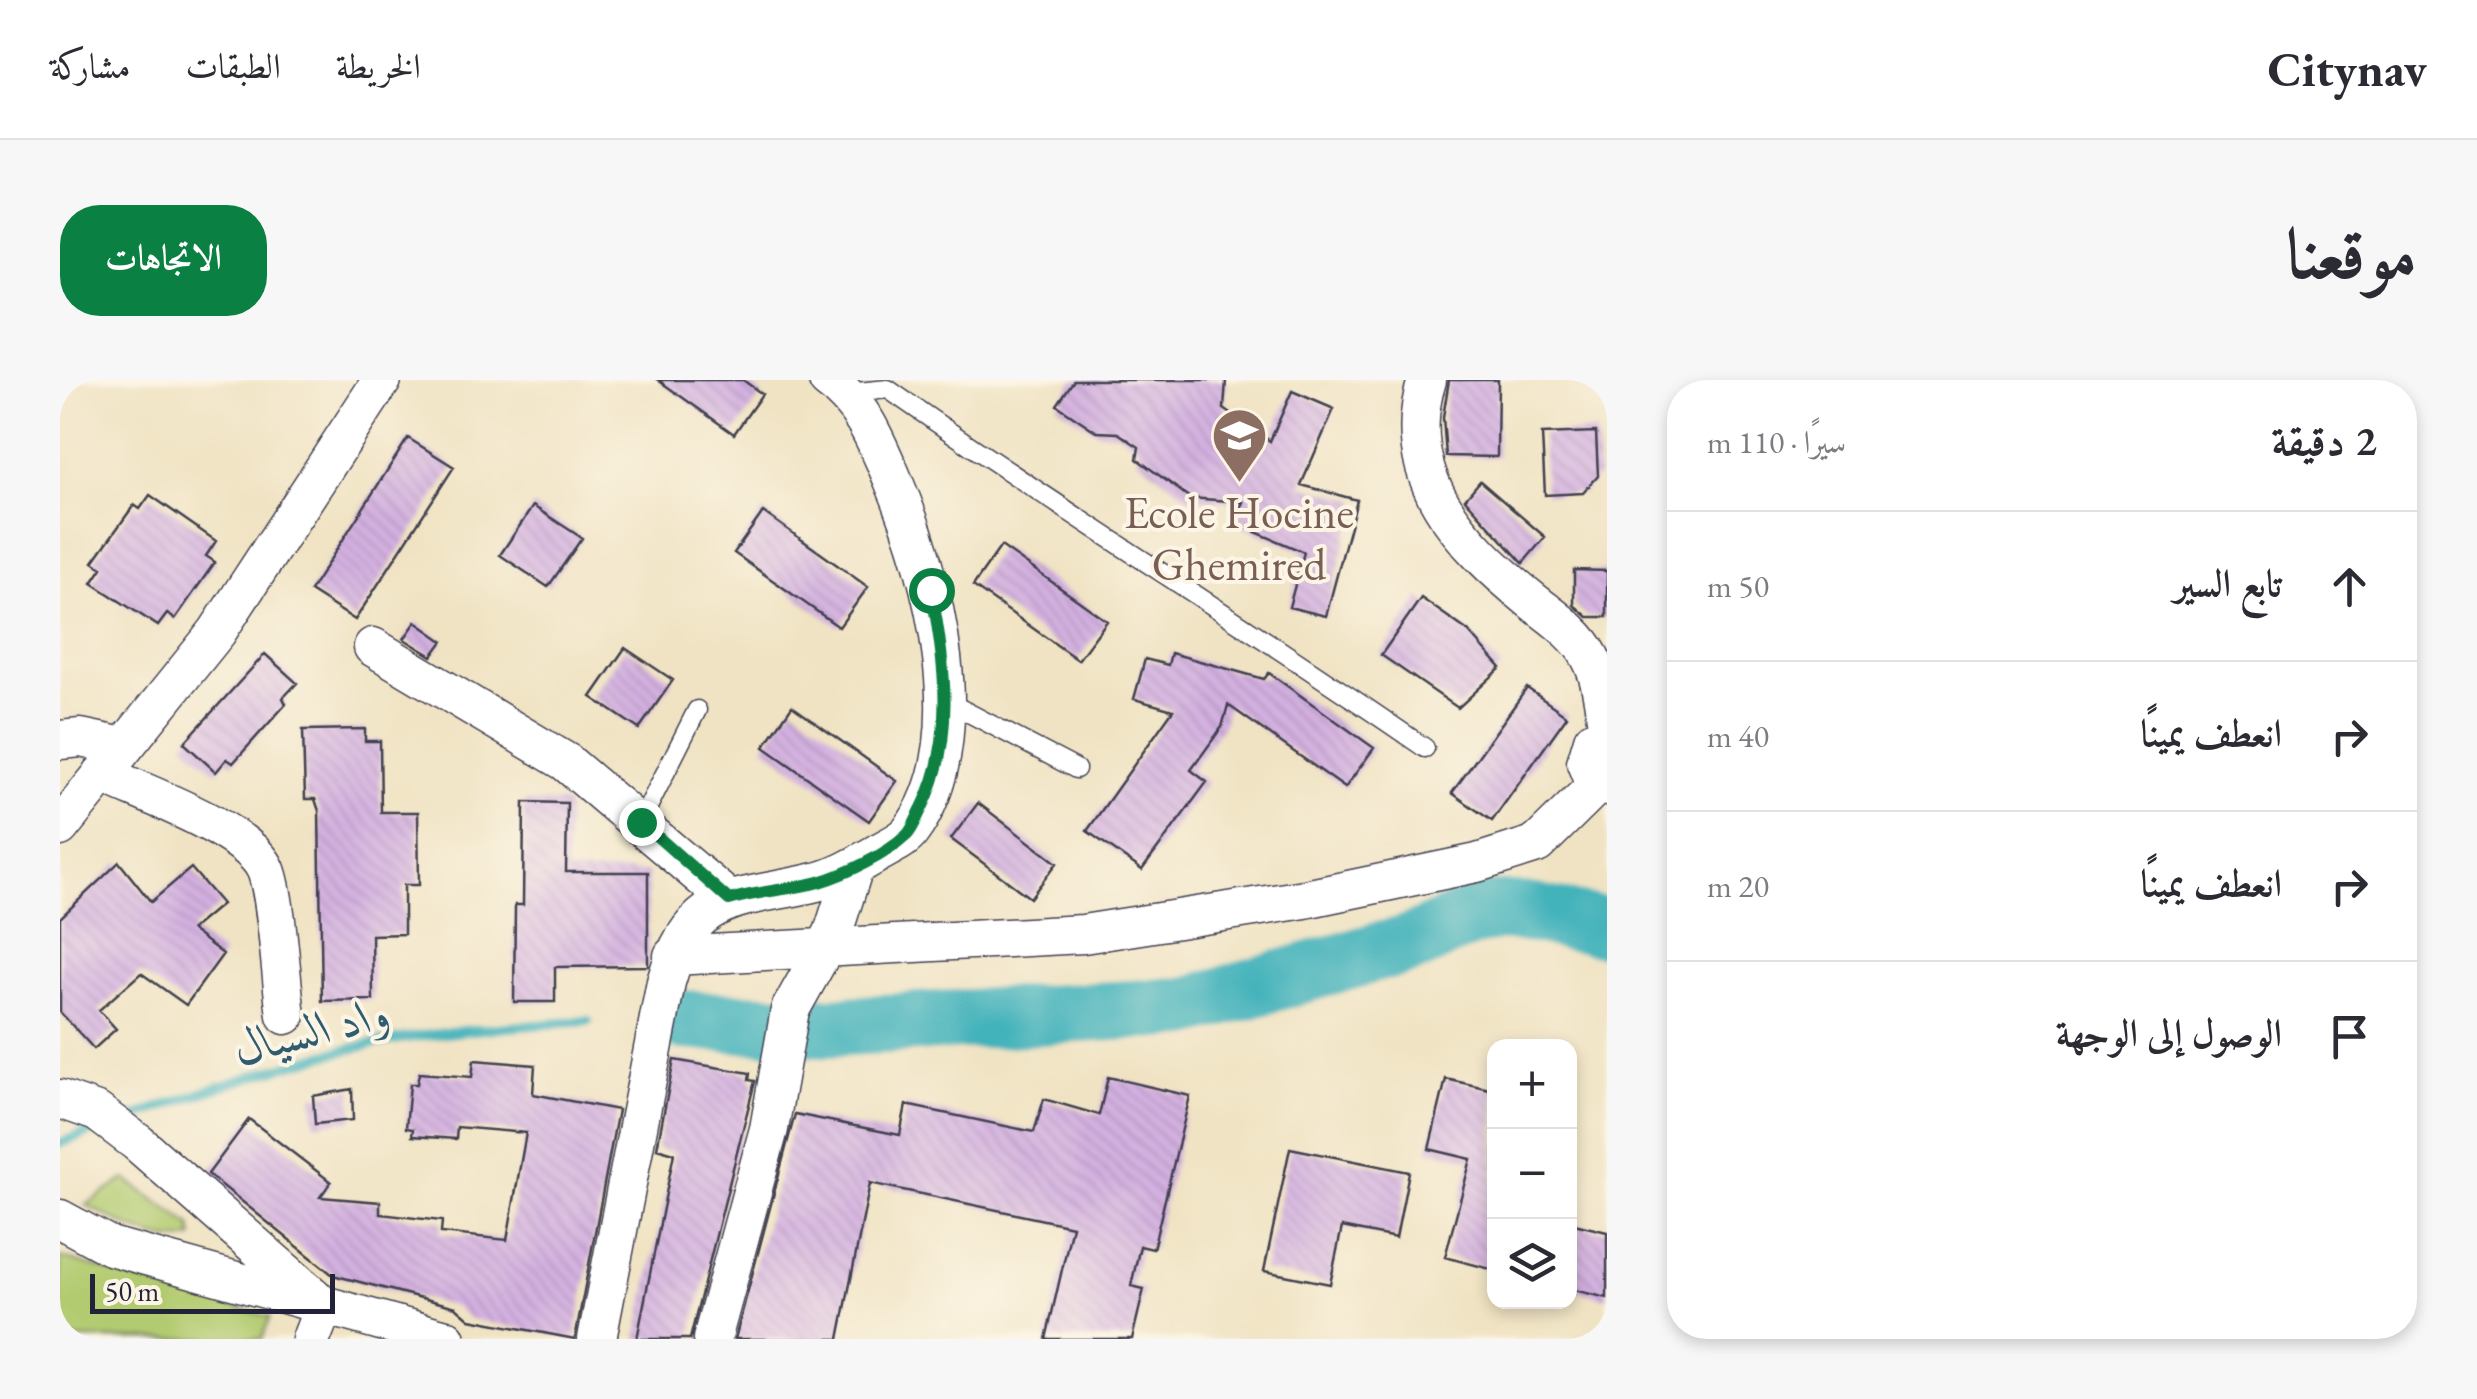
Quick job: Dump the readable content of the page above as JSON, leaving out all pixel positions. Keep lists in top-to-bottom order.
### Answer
{
  "water": ["واد السيال"],
  "places": {
    "school or university": ["Ecole Hocine Ghemired"]
  },
  "scale_bar": "50 m",
  "page": {
    "header": "Citynav",
    "nav": ["الخريطة", "الطبقات", "مشاركة"],
    "title": "موقعنا",
    "buttons": "الاتجاهات",
    "heading": ["2 دقيقة", "سيرًا · 110 m"],
    "list": [
      ["تابع السير", "50 m"],
      ["انعطف يمينًا", "40 m"],
      ["انعطف يمينًا", "20 m"],
      "الوصول إلى الوجهة"
    ],
    "map_buttons": ["+", "−"],
    "scale": "50 m"
  }
}
